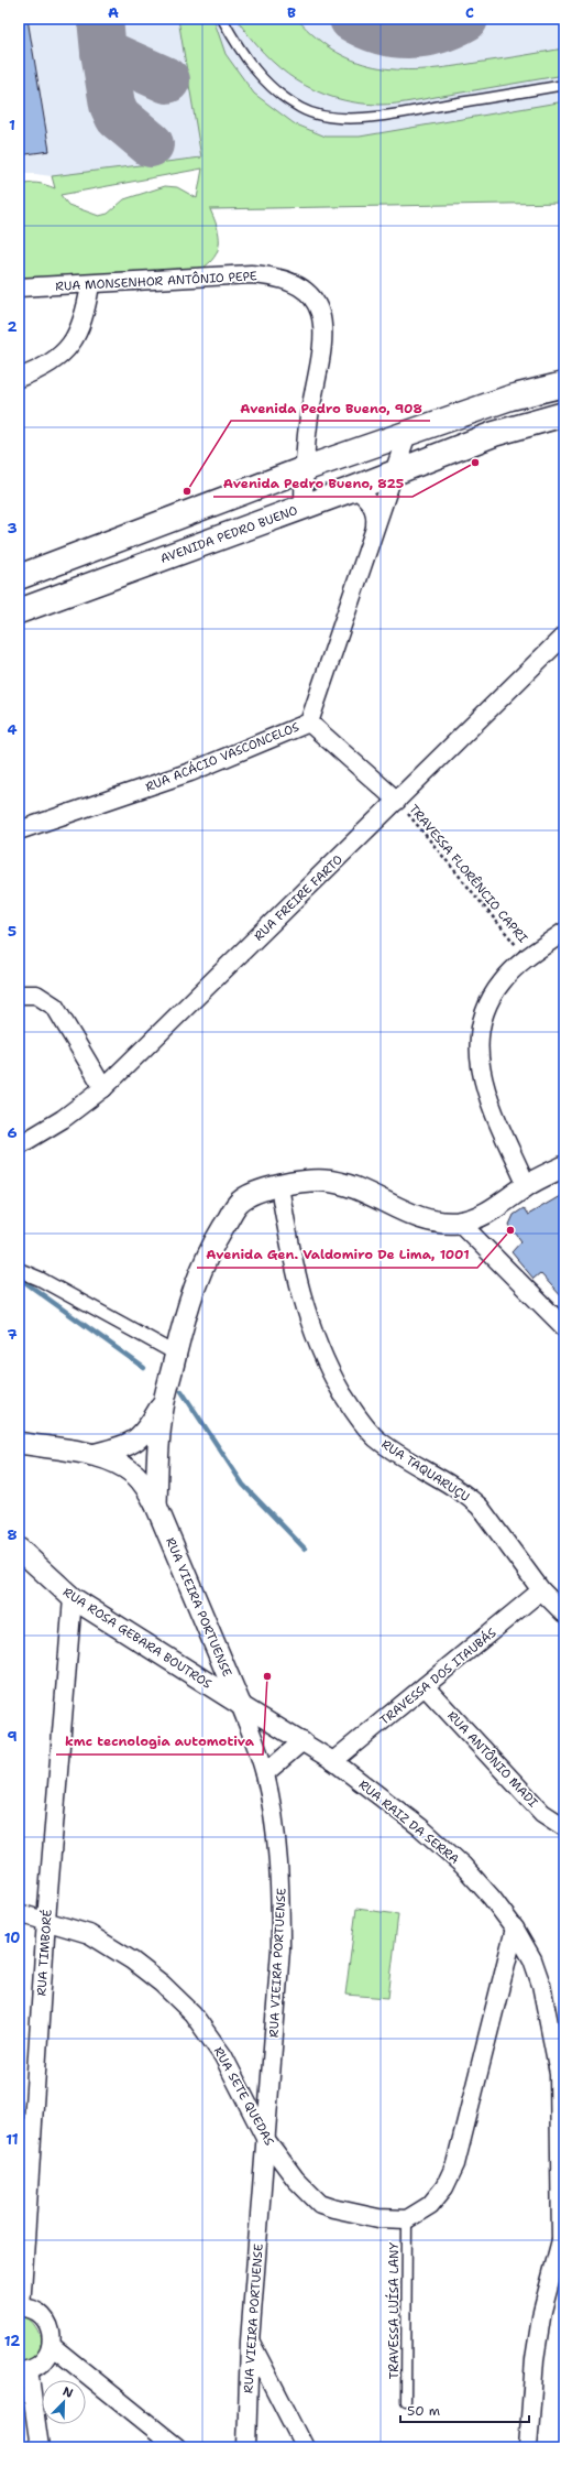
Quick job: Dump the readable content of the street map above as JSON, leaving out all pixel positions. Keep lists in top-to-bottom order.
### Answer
{
  "streets": {
    "main road": ["AVENIDA PEDRO BUENO"],
    "street": [
      "RUA MONSENHOR ANTÔNIO PEPE",
      "RUA ACÁCIO VASCONCELOS",
      "RUA FREIRE FARTO",
      "RUA TAQUARUÇU",
      "RUA VIEIRA PORTUENSE",
      "RUA ROSA GEBARA BOUTROS",
      "TRAVESSA DOS ITAUBÁS",
      "RUA ANTÔNIO MADI",
      "RUA RAIZ DA SERRA",
      "RUA TIMBORÉ",
      "RUA SETE QUEDAS"
    ],
    "lane": ["TRAVESSA LUÍSA LANY"],
    "path": ["TRAVESSA FLORÊNCIO CAPRI"]
  },
  "crossings": [
    ["RUA MONSENHOR ANTÔNIO PEPE", "AVENIDA PEDRO BUENO"],
    ["AVENIDA PEDRO BUENO", "RUA ACÁCIO VASCONCELOS"],
    ["TRAVESSA FLORÊNCIO CAPRI", "RUA FREIRE FARTO"],
    ["RUA TAQUARUÇU", "TRAVESSA DOS ITAUBÁS"],
    ["RUA VIEIRA PORTUENSE", "RUA ROSA GEBARA BOUTROS"],
    ["RUA VIEIRA PORTUENSE", "RUA RAIZ DA SERRA"],
    ["RUA VIEIRA PORTUENSE", "RUA SETE QUEDAS"],
    ["RUA ROSA GEBARA BOUTROS", "RUA RAIZ DA SERRA"],
    ["RUA ROSA GEBARA BOUTROS", "RUA TIMBORÉ"],
    ["TRAVESSA DOS ITAUBÁS", "RUA ANTÔNIO MADI"],
    ["TRAVESSA DOS ITAUBÁS", "RUA RAIZ DA SERRA"],
    ["RUA TIMBORÉ", "RUA SETE QUEDAS"],
    ["RUA SETE QUEDAS", "TRAVESSA LUÍSA LANY"]
  ],
  "places": [
    "Avenida Pedro Bueno, 825",
    "Avenida Pedro Bueno, 908",
    "Avenida Gen. Valdomiro De Lima, 1001",
    "kmc tecnologia automotiva"
  ],
  "scale_bar": "50 m",
  "north": "top right",
  "grid": {
    "columns": ["A", "B", "C"],
    "rows": [
      "1",
      "2",
      "3",
      "4",
      "5",
      "6",
      "7",
      "8",
      "9",
      "10",
      "11",
      "12"
    ]
  }
}
